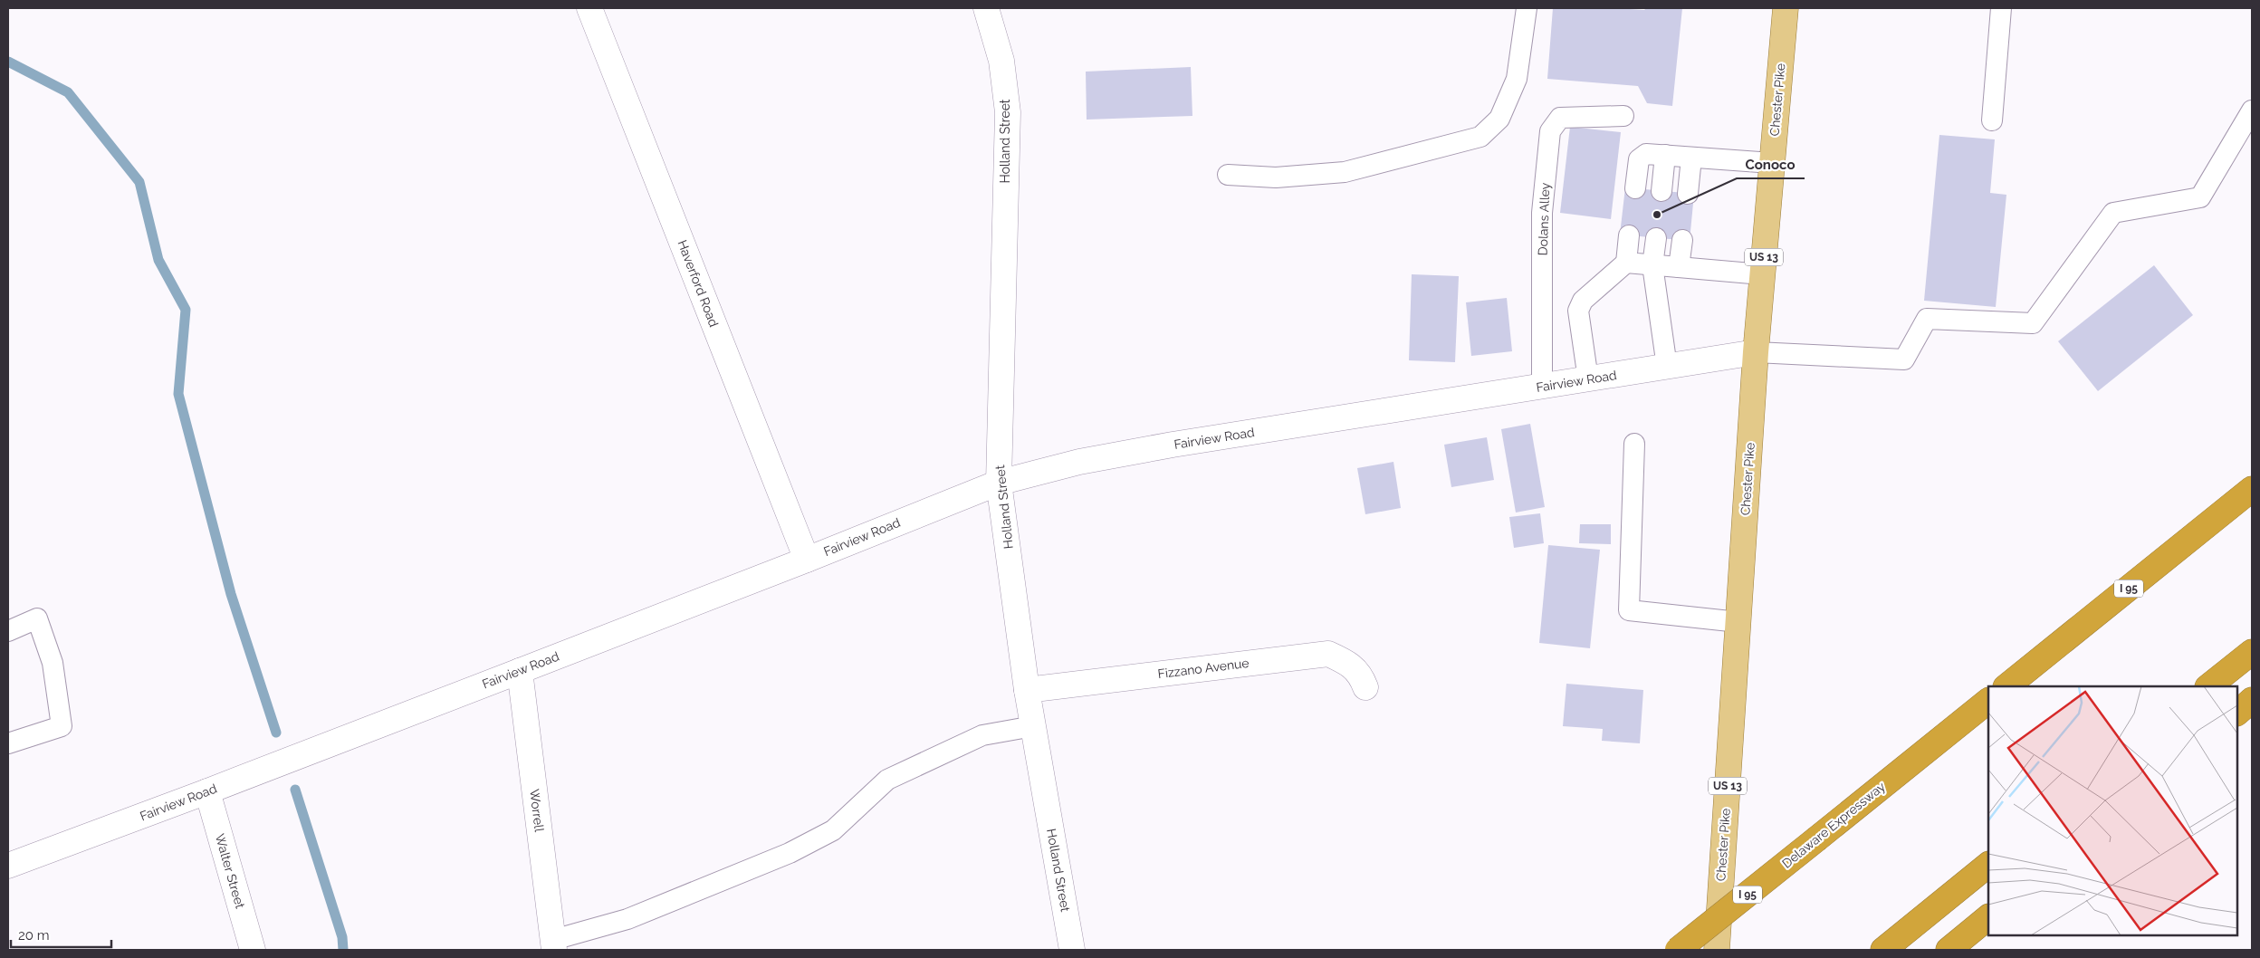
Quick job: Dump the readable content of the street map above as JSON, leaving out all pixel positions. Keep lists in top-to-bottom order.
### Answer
{
  "streets": {
    "highway": ["I 95", "Delaware Expressway"],
    "main road": ["Chester Pike", "US 13"],
    "street": [
      "Holland Street",
      "Haverford Road",
      "Fairview Road",
      "Fizzano Avenue",
      "Worrell",
      "Walter Street"
    ],
    "lane": ["Dolans Alley"]
  },
  "crossings": [
    ["Chester Pike", "Fairview Road"],
    ["Holland Street", "Fairview Road"],
    ["Holland Street", "Fizzano Avenue"],
    ["Dolans Alley", "Fairview Road"],
    ["Haverford Road", "Fairview Road"],
    ["Fairview Road", "Worrell"],
    ["Fairview Road", "Walter Street"]
  ],
  "places": ["Conoco"],
  "scale_bar": "20 m"
}
